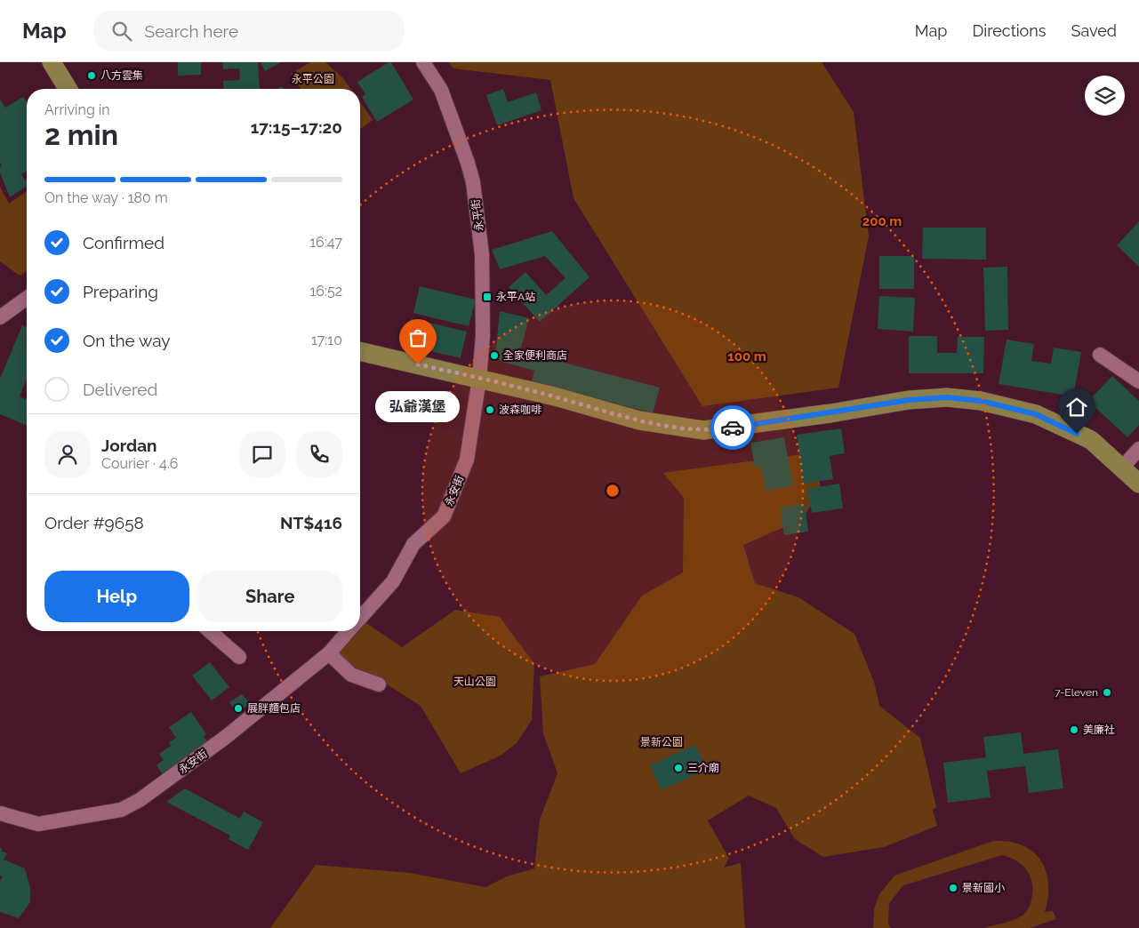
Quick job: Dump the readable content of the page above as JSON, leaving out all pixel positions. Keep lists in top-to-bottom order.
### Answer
{
  "streets": {
    "street": ["永平街", "永安街"]
  },
  "crossings": [
    ["永平街", "永安街"]
  ],
  "parks": ["永平公園", "天山公園", "景新公園"],
  "places": {
    "other": [
      "八方雲集",
      "全家便利商店",
      "弘爺漢堡",
      "波森咖啡",
      "7-Eleven",
      "展胖麵包店",
      "美廉社",
      "三介廟",
      "景新國小"
    ],
    "transit": ["永平A站"]
  },
  "page": {
    "header": "Map",
    "search": "Search here",
    "nav": ["Map", "Directions", "Saved"],
    "heading": ["2 min", "Arriving in", "17:15–17:20"],
    "panel": [
      "Jordan",
      "Courier · 4.6",
      "Order #9658",
      "NT$416"
    ],
    "bar": "On the way · 180 m",
    "list": [
      ["Confirmed", "16:47"],
      ["Preparing", "16:52"],
      ["On the way", "17:10"],
      "Delivered"
    ],
    "bubble": "弘爺漢堡",
    "buttons": ["Help", "Share"]
  },
  "rings": ["200 m", "100 m"]
}
